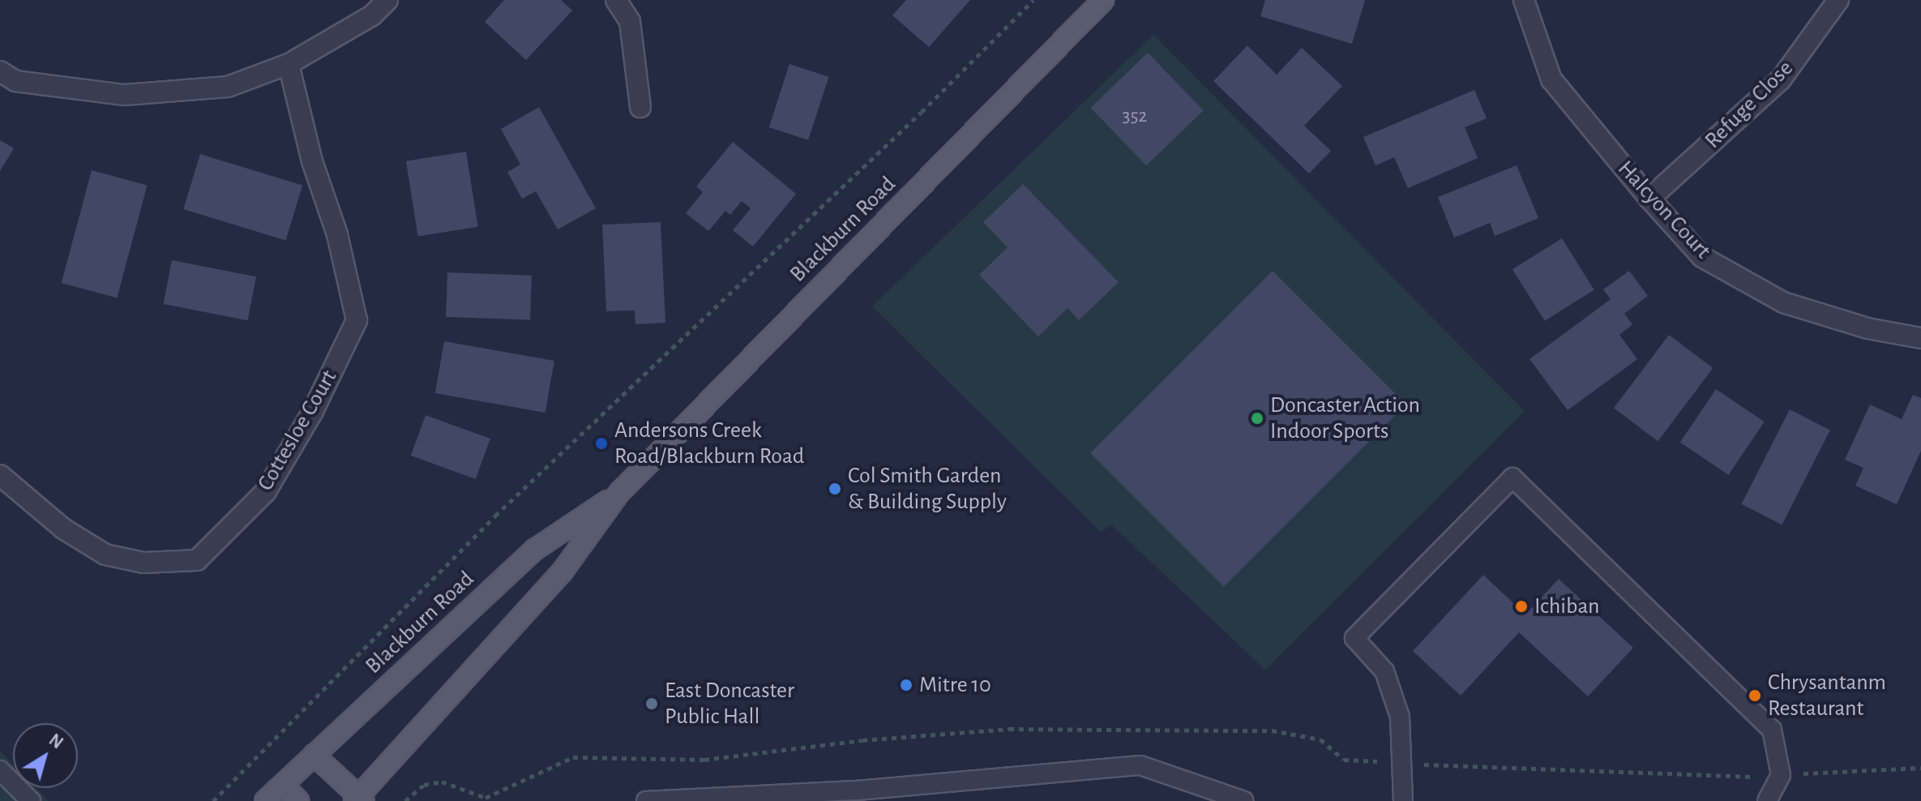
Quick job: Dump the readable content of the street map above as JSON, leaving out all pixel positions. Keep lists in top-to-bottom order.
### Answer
{
  "streets": {
    "main road": ["Blackburn Road"],
    "street": ["Refuge Close", "Halcyon Court", "Cottesloe Court"]
  },
  "crossings": [
    ["Refuge Close", "Halcyon Court"]
  ],
  "places": [
    "Doncaster Action Indoor Sports",
    "Andersons Creek Road/Blackburn Road",
    "Col Smith Garden & Building Supply",
    "Ichiban",
    "Mitre 10",
    "Chrysantanm Restaurant",
    "East Doncaster Public Hall"
  ],
  "house_numbers": ["352"],
  "north": "top right"
}
